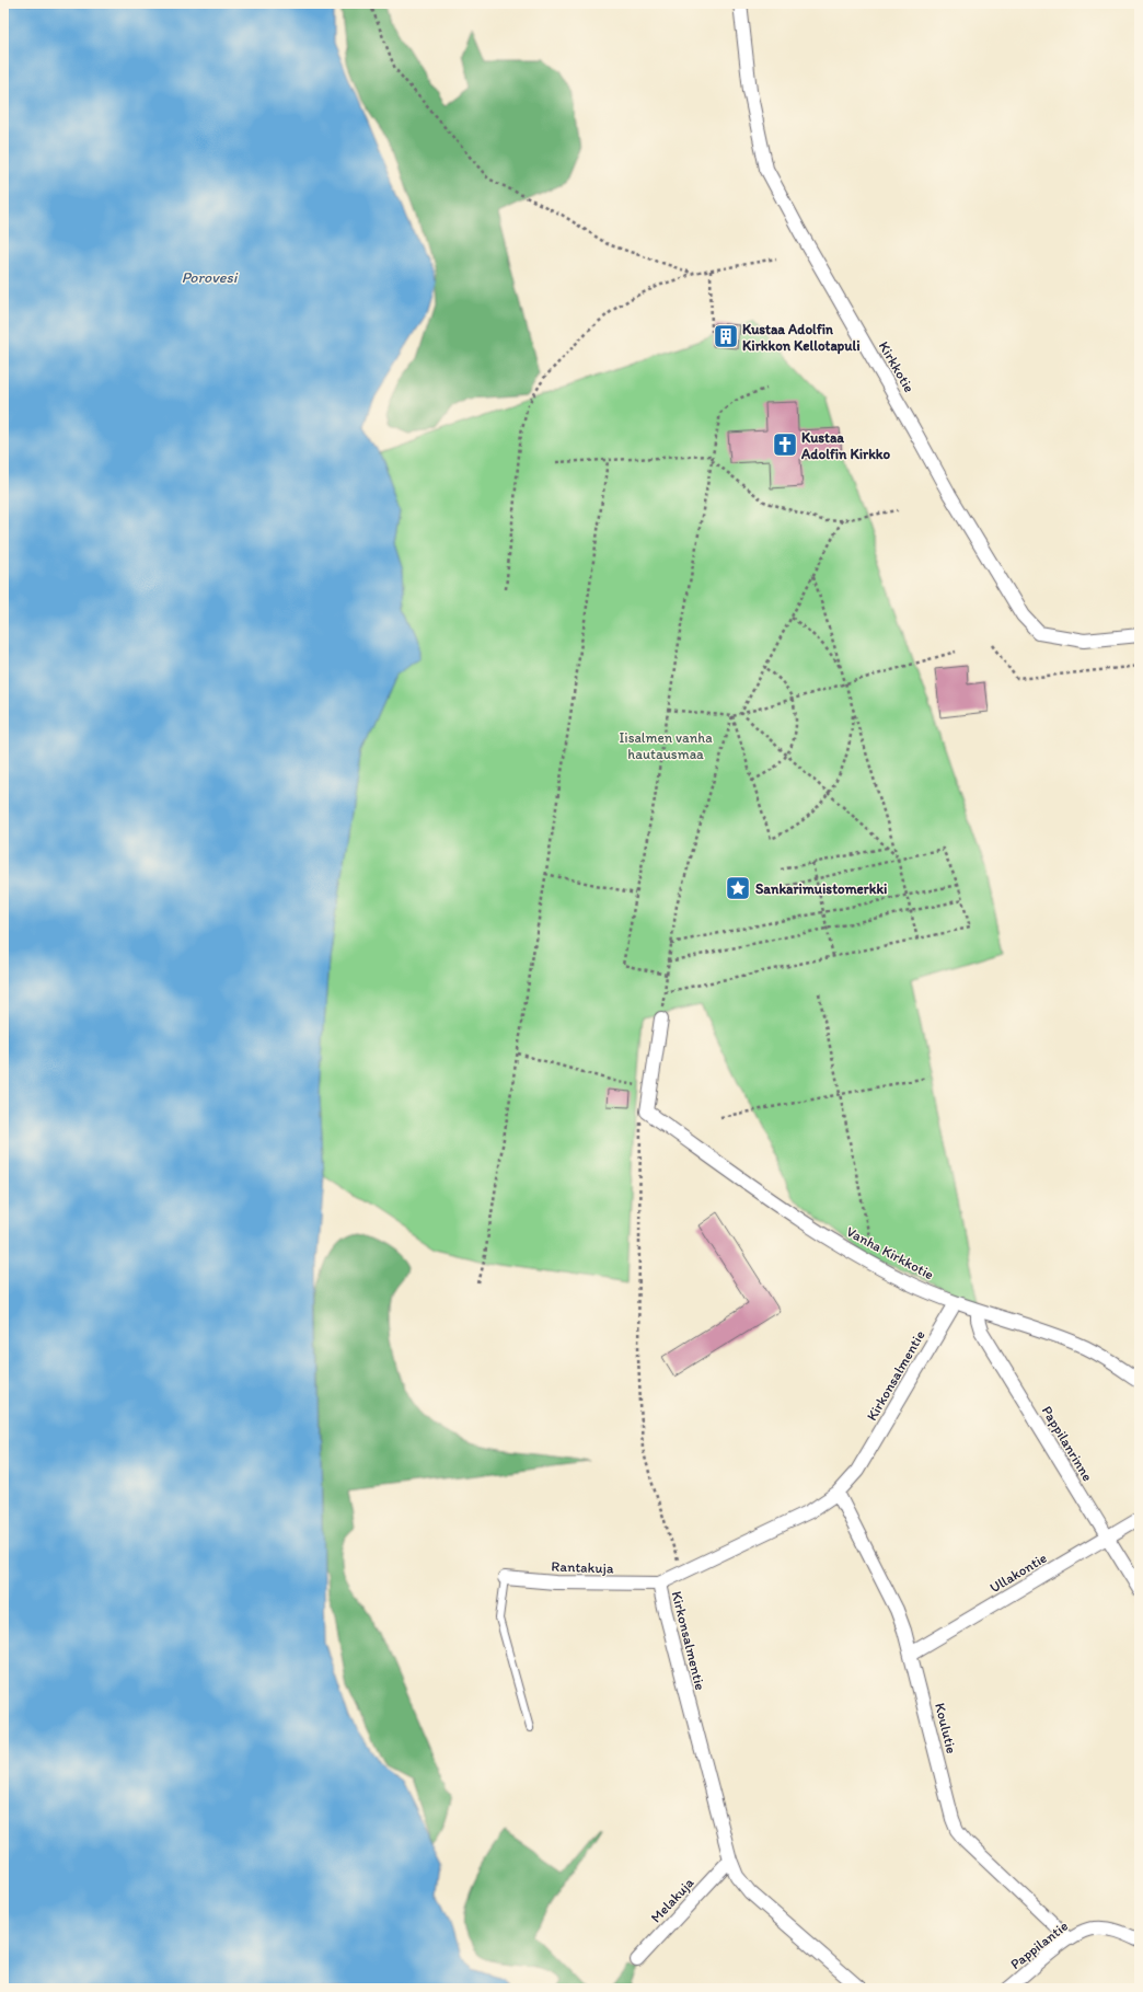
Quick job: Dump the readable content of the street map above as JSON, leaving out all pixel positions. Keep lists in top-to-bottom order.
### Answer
{
  "streets": {
    "street": [
      "Kirkkotie",
      "Vanha Kirkkotie",
      "Kirkonsalmentie",
      "Pappilanrinne",
      "Rantakuja",
      "Ullakontie",
      "Koulutie",
      "Melakuja",
      "Pappilantie"
    ]
  },
  "crossings": [
    ["Vanha Kirkkotie", "Kirkonsalmentie"],
    ["Vanha Kirkkotie", "Pappilanrinne"],
    ["Kirkonsalmentie", "Rantakuja"],
    ["Kirkonsalmentie", "Koulutie"],
    ["Kirkonsalmentie", "Melakuja"],
    ["Pappilanrinne", "Ullakontie"],
    ["Ullakontie", "Koulutie"],
    ["Koulutie", "Pappilantie"]
  ],
  "water": ["Porovesi"],
  "parks": ["Iisalmen vanha hautausmaa"],
  "places": {
    "building": ["Kustaa Adolfin Kirkkon Kellotapuli"],
    "church": ["Kustaa Adolfin Kirkko"],
    "place": ["Sankarimuistomerkki"]
  }
}
